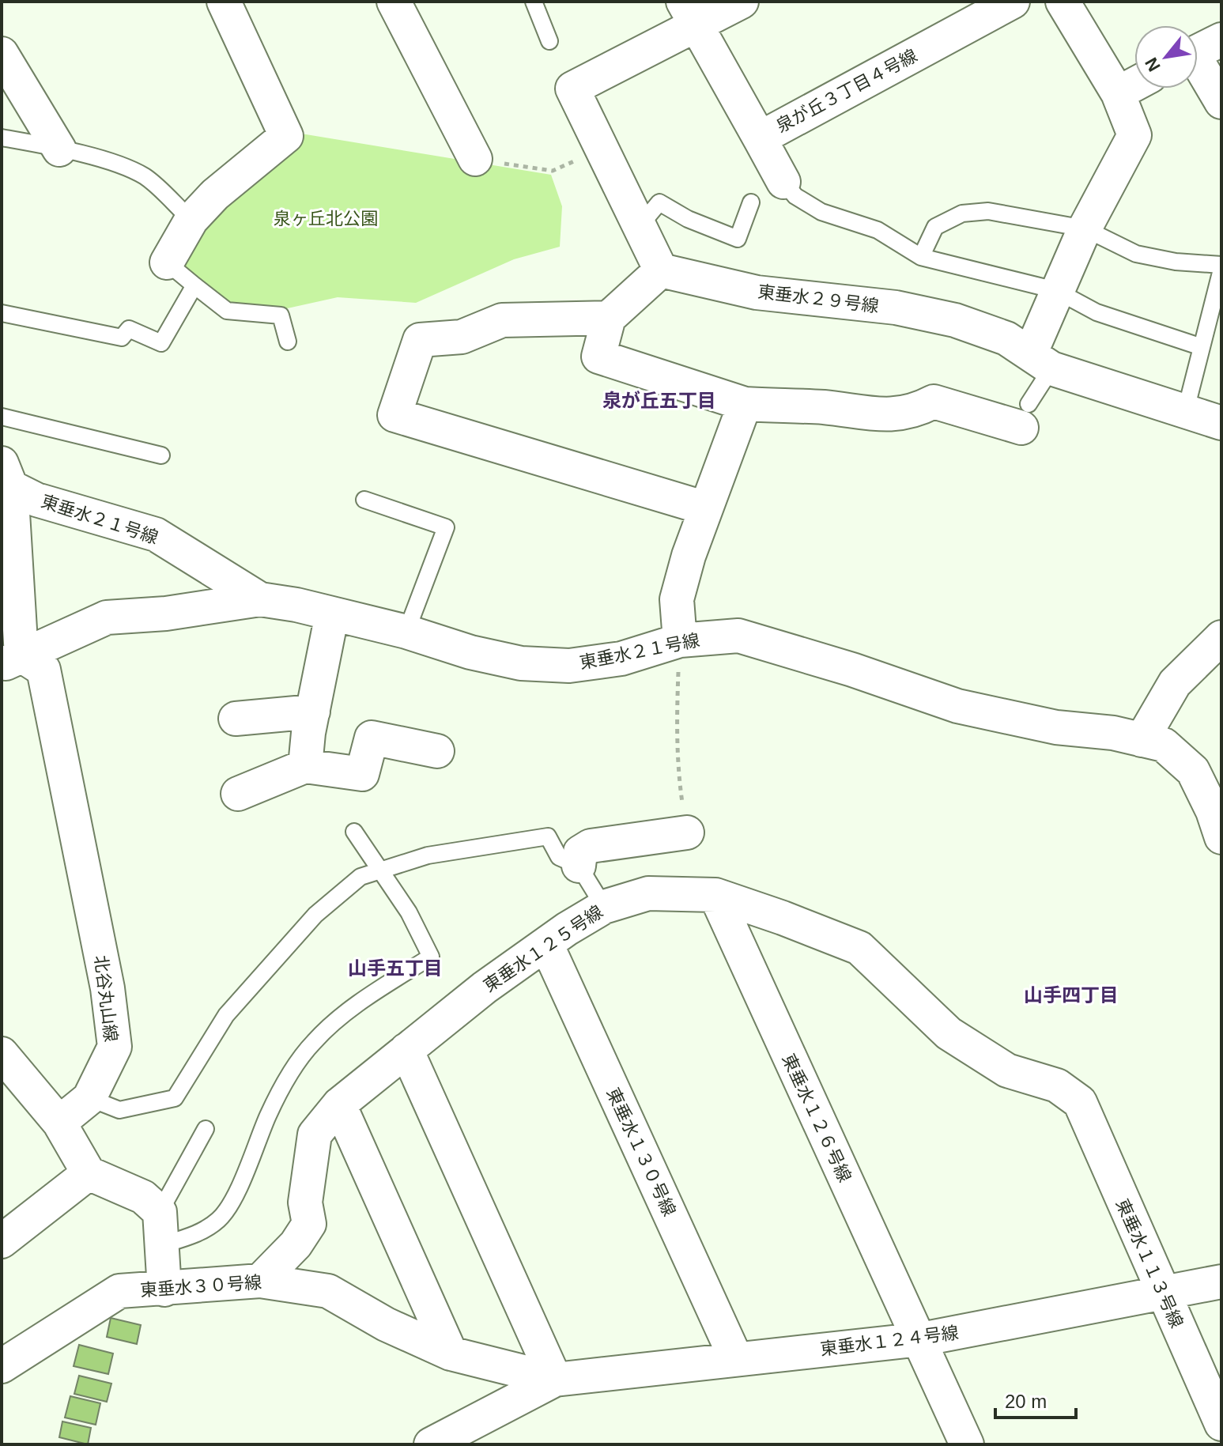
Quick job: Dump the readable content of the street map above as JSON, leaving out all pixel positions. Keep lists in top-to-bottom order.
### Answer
{
  "streets": {
    "street": [
      "泉が丘３丁目４号線",
      "東垂水２９号線",
      "東垂水２１号線",
      "東垂水１２５号線",
      "北谷丸山線",
      "東垂水１２６号線",
      "東垂水１３０号線",
      "東垂水１１３号線",
      "東垂水３０号線",
      "東垂水１２４号線"
    ]
  },
  "crossings": [
    ["東垂水１２５号線", "東垂水１２６号線"],
    ["東垂水１２５号線", "東垂水１３０号線"],
    ["東垂水１２５号線", "東垂水１１３号線"],
    ["東垂水１２５号線", "東垂水３０号線"],
    ["東垂水１２６号線", "東垂水１２４号線"],
    ["東垂水１３０号線", "東垂水１２４号線"],
    ["東垂水１１３号線", "東垂水１２４号線"],
    ["東垂水３０号線", "東垂水１２４号線"]
  ],
  "districts": ["泉が丘五丁目", "山手五丁目", "山手四丁目"],
  "parks": ["泉ヶ丘北公園"],
  "scale_bar": "20 m",
  "north": "bottom left"
}
